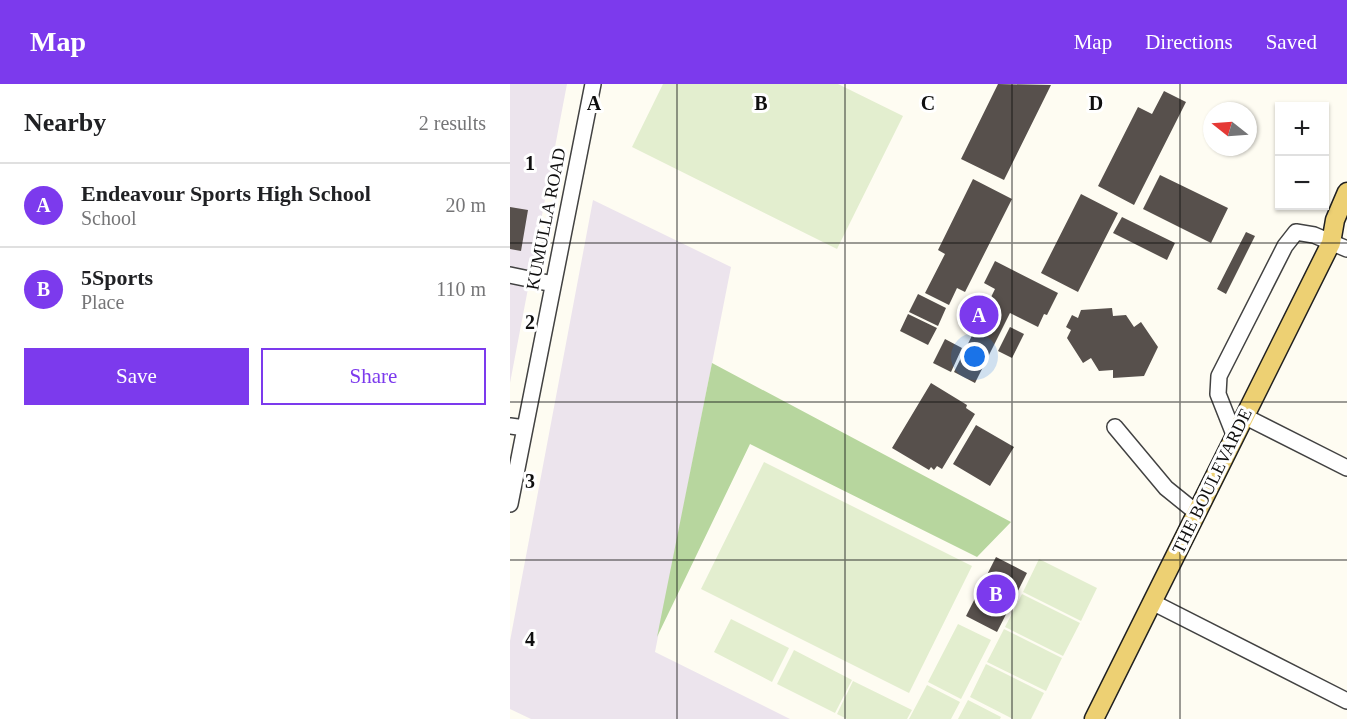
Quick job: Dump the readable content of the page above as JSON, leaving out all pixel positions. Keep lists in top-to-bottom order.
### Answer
{
  "streets": {
    "main road": ["THE BOULEVARDE"],
    "street": ["KUMULLA ROAD"]
  },
  "north": "left",
  "page": {
    "header": "Map",
    "nav": ["Map", "Directions", "Saved"],
    "heading": ["Nearby", "2 results"],
    "map_buttons": ["+", "−"],
    "list": [
      {
        "mark": "A",
        "name": "Endeavour Sports High School",
        "note": "School",
        "value": "20 m"
      },
      {
        "mark": "B",
        "name": "5Sports",
        "note": "Place",
        "value": "110 m"
      }
    ],
    "pins": ["A", "B"],
    "buttons": ["Save", "Share"]
  },
  "grid": {
    "columns": [
      "A",
      "B",
      "C",
      "D"
    ],
    "rows": [
      "1",
      "2",
      "3",
      "4"
    ]
  }
}
